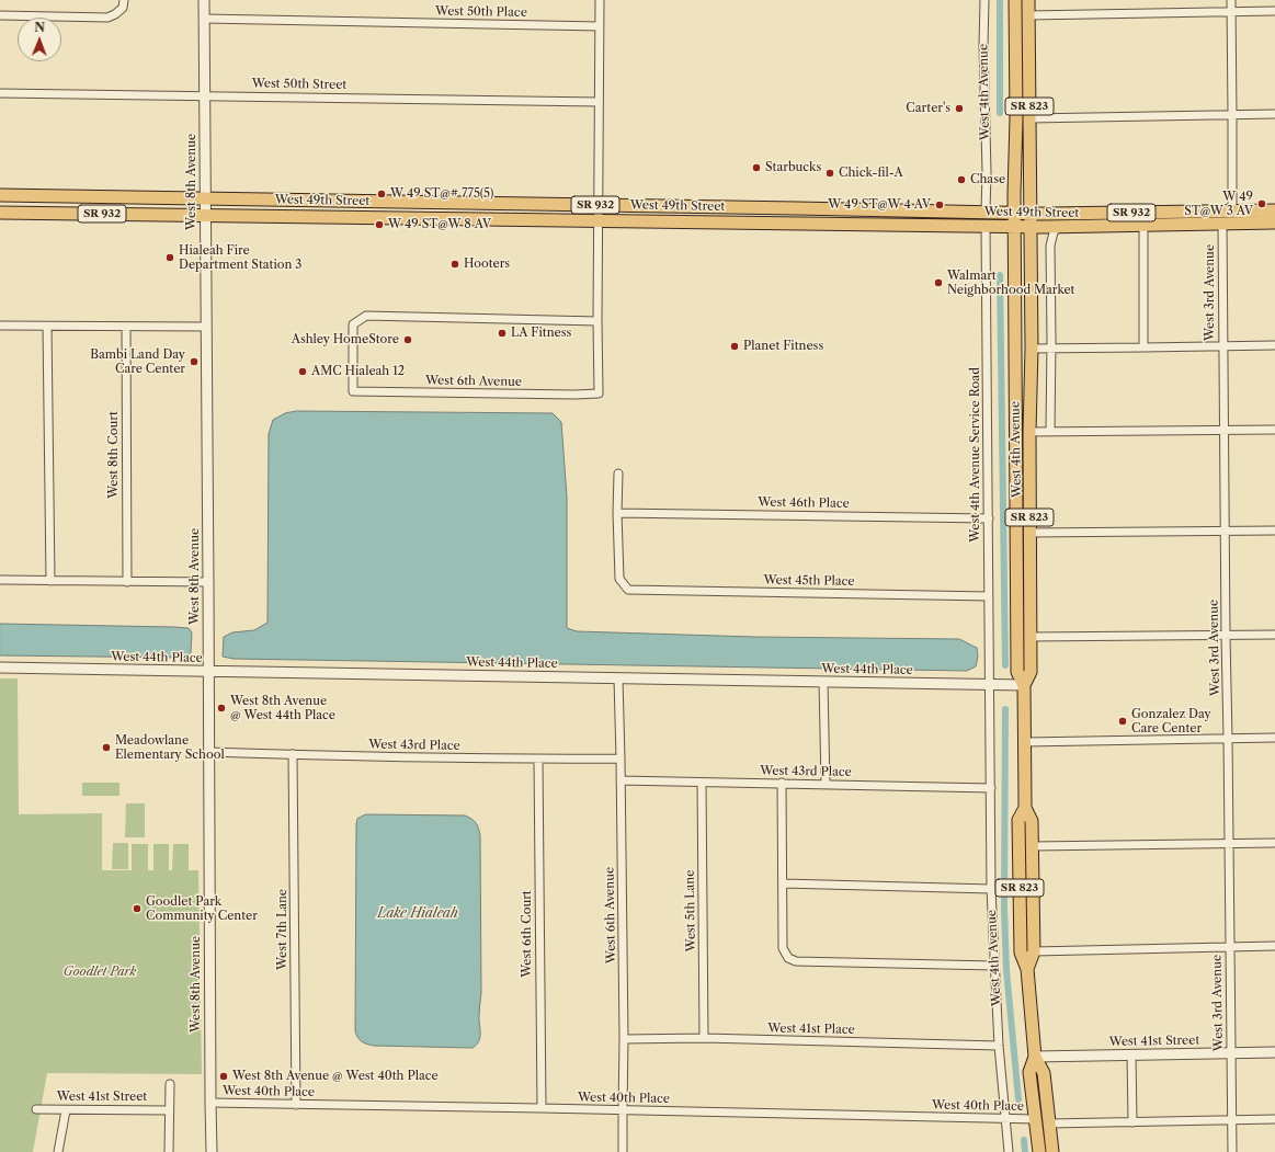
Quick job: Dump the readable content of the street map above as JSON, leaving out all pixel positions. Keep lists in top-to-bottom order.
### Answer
{
  "streets": {
    "main road": [
      "West 4th Avenue",
      "SR 823",
      "West 49th Street",
      "SR 932"
    ],
    "street": [
      "West 50th Place",
      "West 50th Street",
      "West 8th Avenue",
      "West 3rd Avenue",
      "West 6th Avenue",
      "West 8th Court",
      "West 4th Avenue Service Road",
      "West 46th Place",
      "West 45th Place",
      "West 44th Place",
      "West 43rd Place",
      "West 5th Lane",
      "West 7th Lane",
      "West 6th Court",
      "West 41st Place",
      "West 41st Street",
      "West 40th Place"
    ]
  },
  "crossings": [
    ["West 50th Place", "West 8th Avenue"],
    ["West 50th Place", "West 6th Avenue"],
    ["West 50th Street", "West 8th Avenue"],
    ["West 50th Street", "West 6th Avenue"],
    ["West 4th Avenue", "SR 823"],
    ["West 4th Avenue", "West 49th Street"],
    ["West 4th Avenue", "West 4th Avenue Service Road"],
    ["West 4th Avenue", "West 44th Place"],
    ["West 4th Avenue", "West 43rd Place"],
    ["West 4th Avenue", "West 41st Place"],
    ["West 4th Avenue", "West 41st Street"],
    ["West 4th Avenue", "West 40th Place"],
    ["SR 823", "West 49th Street"],
    ["West 8th Avenue", "West 49th Street"],
    ["West 8th Avenue", "West 44th Place"],
    ["West 8th Avenue", "West 43rd Place"],
    ["West 8th Avenue", "West 40th Place"],
    ["West 49th Street", "West 3rd Avenue"],
    ["West 49th Street", "West 6th Avenue"],
    ["West 49th Street", "West 4th Avenue Service Road"],
    ["West 3rd Avenue", "West 41st Street"],
    ["West 6th Avenue", "West 44th Place"],
    ["West 6th Avenue", "West 43rd Place"],
    ["West 6th Avenue", "West 41st Place"],
    ["West 6th Avenue", "West 40th Place"],
    ["West 4th Avenue Service Road", "West 46th Place"],
    ["West 4th Avenue Service Road", "West 45th Place"],
    ["West 4th Avenue Service Road", "West 44th Place"],
    ["West 46th Place", "West 45th Place"],
    ["West 43rd Place", "West 5th Lane"],
    ["West 43rd Place", "West 7th Lane"],
    ["West 43rd Place", "West 6th Court"],
    ["West 5th Lane", "West 41st Place"],
    ["West 7th Lane", "West 40th Place"],
    ["West 6th Court", "West 40th Place"]
  ],
  "water": ["Lake Hialeah"],
  "parks": ["Goodlet Park"],
  "places": [
    "Carter's",
    "Starbucks",
    "Chick-fil-A",
    "Chase",
    "W 49 ST@# 775(5)",
    "W 49 ST@W 3 AV",
    "W 49 ST@W 4 AV",
    "W 49 ST@W 8 AV",
    "Hialeah Fire Department Station 3",
    "Hooters",
    "Walmart Neighborhood Market",
    "LA Fitness",
    "Ashley HomeStore",
    "Planet Fitness",
    "Bambi Land Day Care Center",
    "AMC Hialeah 12",
    "West 8th Avenue @ West 44th Place",
    "Gonzalez Day Care Center",
    "Meadowlane Elementary School",
    "Goodlet Park Community Center",
    "West 8th Avenue @ West 40th Place"
  ],
  "north": "top"
}
